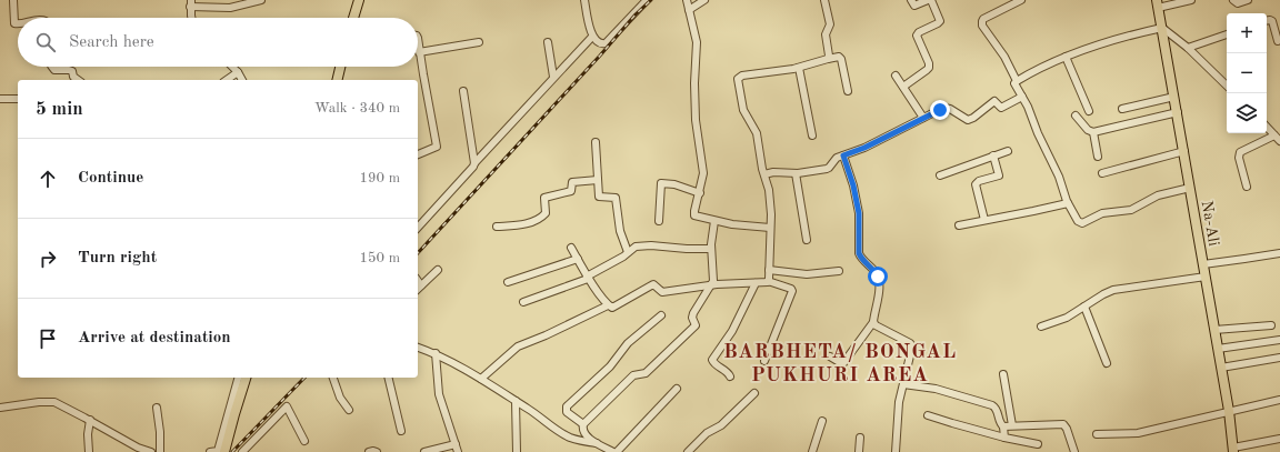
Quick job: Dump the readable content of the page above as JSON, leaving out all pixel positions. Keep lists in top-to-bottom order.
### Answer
{
  "streets": {
    "main road": ["Na-Ali"]
  },
  "districts": ["BARBHETA/ BONGAL PUKHURI AREA"],
  "page": {
    "map_buttons": ["+", "−"],
    "search": "Search here",
    "heading": ["5 min", "Walk · 340 m"],
    "list": [
      ["Continue", "190 m"],
      ["Turn right", "150 m"],
      "Arrive at destination"
    ]
  }
}
